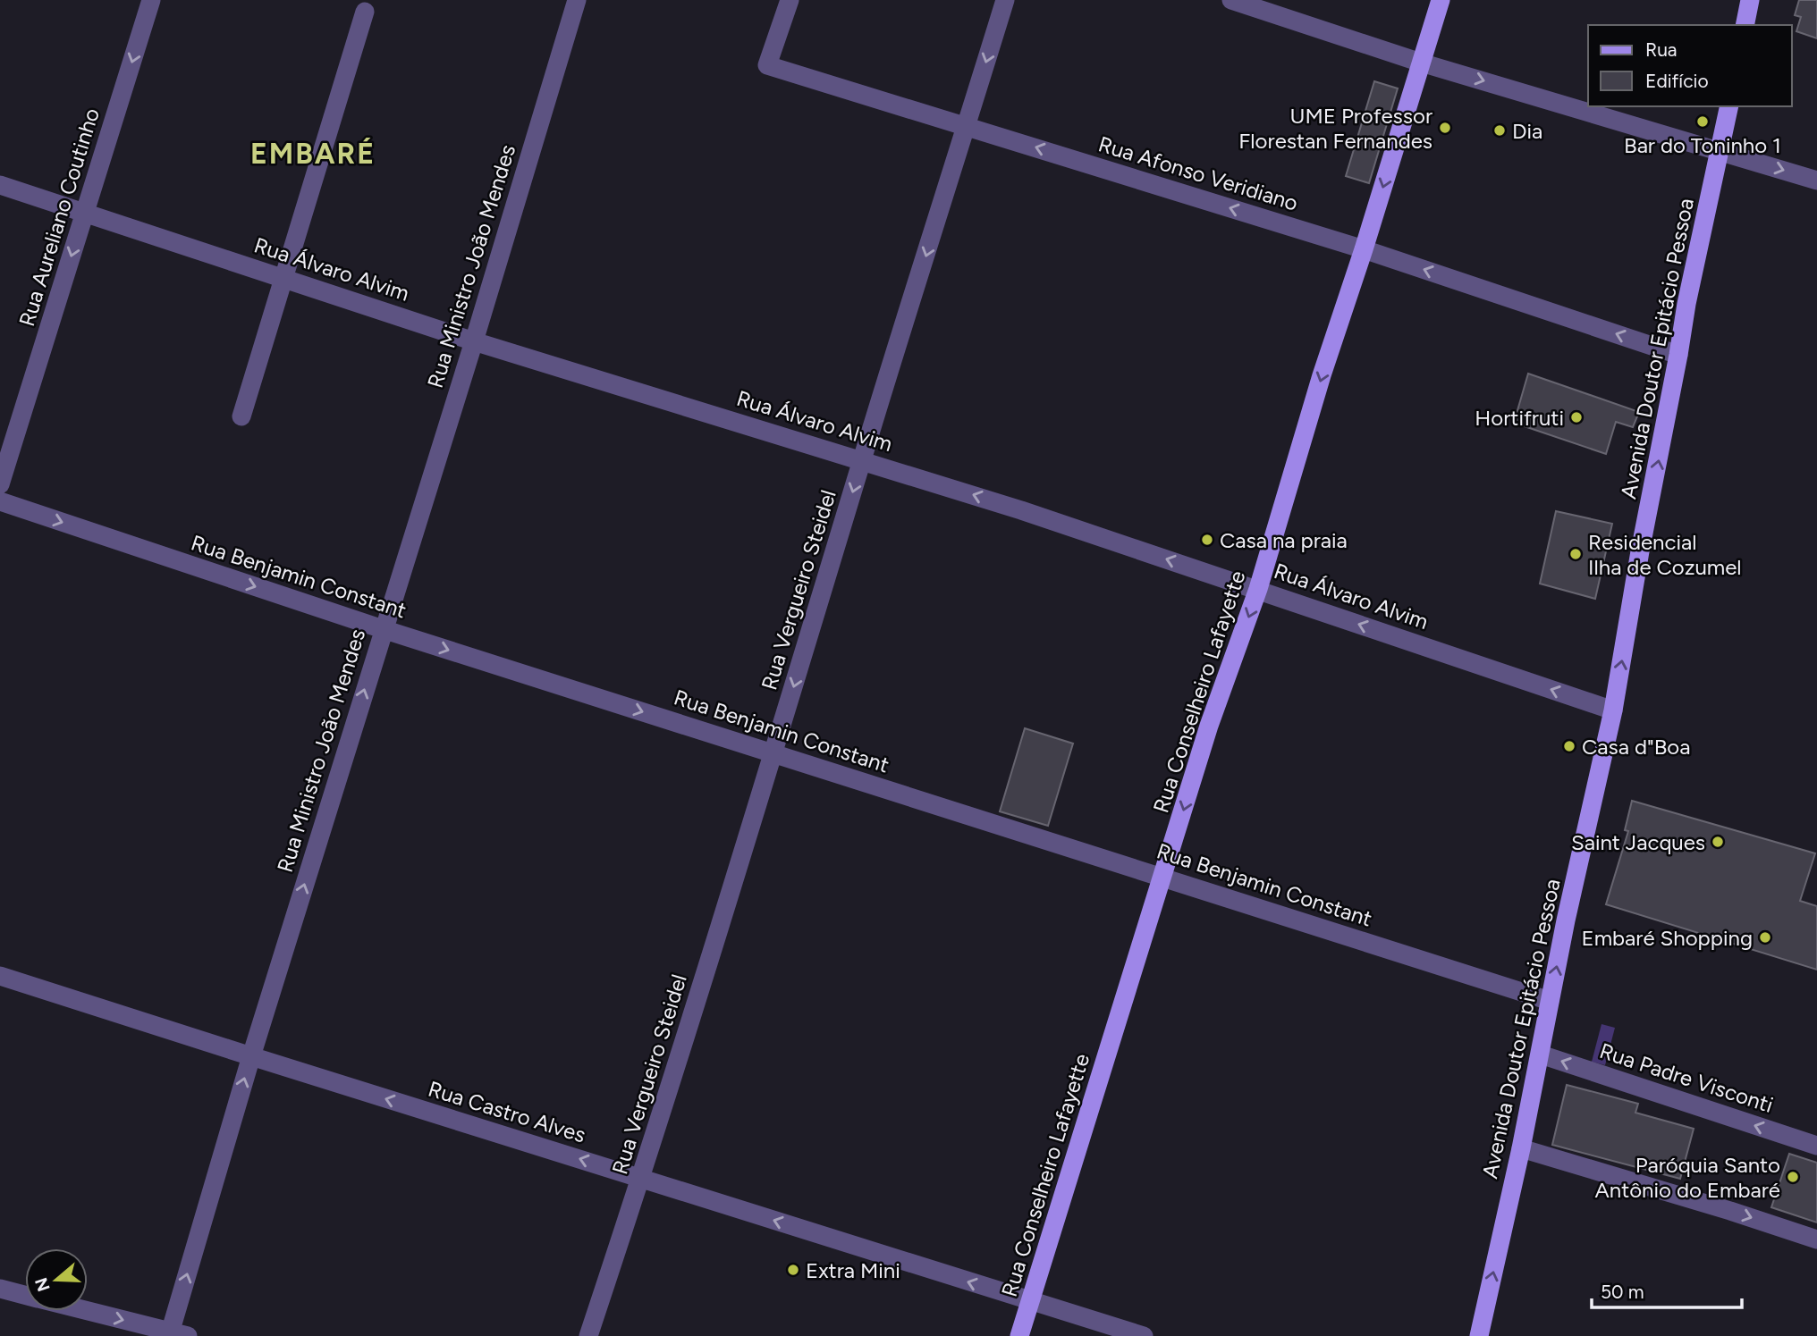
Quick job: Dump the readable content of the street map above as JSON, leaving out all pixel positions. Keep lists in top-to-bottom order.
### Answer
{
  "streets": {
    "main road": ["Avenida Doutor Epitácio Pessoa", "Rua Conselheiro Lafayette"],
    "street": [
      "Rua Afonso Veridiano",
      "Rua Aureliano Coutinho",
      "Rua Ministro João Mendes",
      "Rua Álvaro Alvim",
      "Rua Benjamin Constant",
      "Rua Vergueiro Steidel",
      "Rua Padre Visconti",
      "Rua Castro Alves"
    ]
  },
  "crossings": [
    ["Rua Afonso Veridiano", "Avenida Doutor Epitácio Pessoa"],
    ["Rua Afonso Veridiano", "Rua Vergueiro Steidel"],
    ["Rua Afonso Veridiano", "Rua Conselheiro Lafayette"],
    ["Rua Aureliano Coutinho", "Rua Álvaro Alvim"],
    ["Rua Ministro João Mendes", "Rua Álvaro Alvim"],
    ["Rua Ministro João Mendes", "Rua Benjamin Constant"],
    ["Rua Ministro João Mendes", "Rua Castro Alves"],
    ["Rua Álvaro Alvim", "Avenida Doutor Epitácio Pessoa"],
    ["Rua Álvaro Alvim", "Rua Vergueiro Steidel"],
    ["Rua Álvaro Alvim", "Rua Conselheiro Lafayette"],
    ["Avenida Doutor Epitácio Pessoa", "Rua Benjamin Constant"],
    ["Avenida Doutor Epitácio Pessoa", "Rua Padre Visconti"],
    ["Rua Benjamin Constant", "Rua Vergueiro Steidel"],
    ["Rua Benjamin Constant", "Rua Conselheiro Lafayette"],
    ["Rua Vergueiro Steidel", "Rua Castro Alves"],
    ["Rua Conselheiro Lafayette", "Rua Castro Alves"]
  ],
  "one_way": [
    "Rua Afonso Veridiano",
    "Rua Aureliano Coutinho",
    "Rua Ministro João Mendes",
    "Rua Álvaro Alvim",
    "Avenida Doutor Epitácio Pessoa",
    "Rua Benjamin Constant",
    "Rua Vergueiro Steidel",
    "Rua Conselheiro Lafayette",
    "Rua Castro Alves"
  ],
  "districts": ["EMBARÉ"],
  "places": [
    "Bar do Toninho 1",
    "UME Professor Florestan Fernandes",
    "Dia",
    "Hortifruti",
    "Casa na praia",
    "Residencial Ilha de Cozumel",
    "Casa d\"Boa",
    "Saint Jacques",
    "Embaré Shopping",
    "Paróquia Santo Antônio do Embaré",
    "Extra Mini"
  ],
  "legend": ["Rua", "Edifício"],
  "scale_bar": "50 m",
  "north": "left"
}
